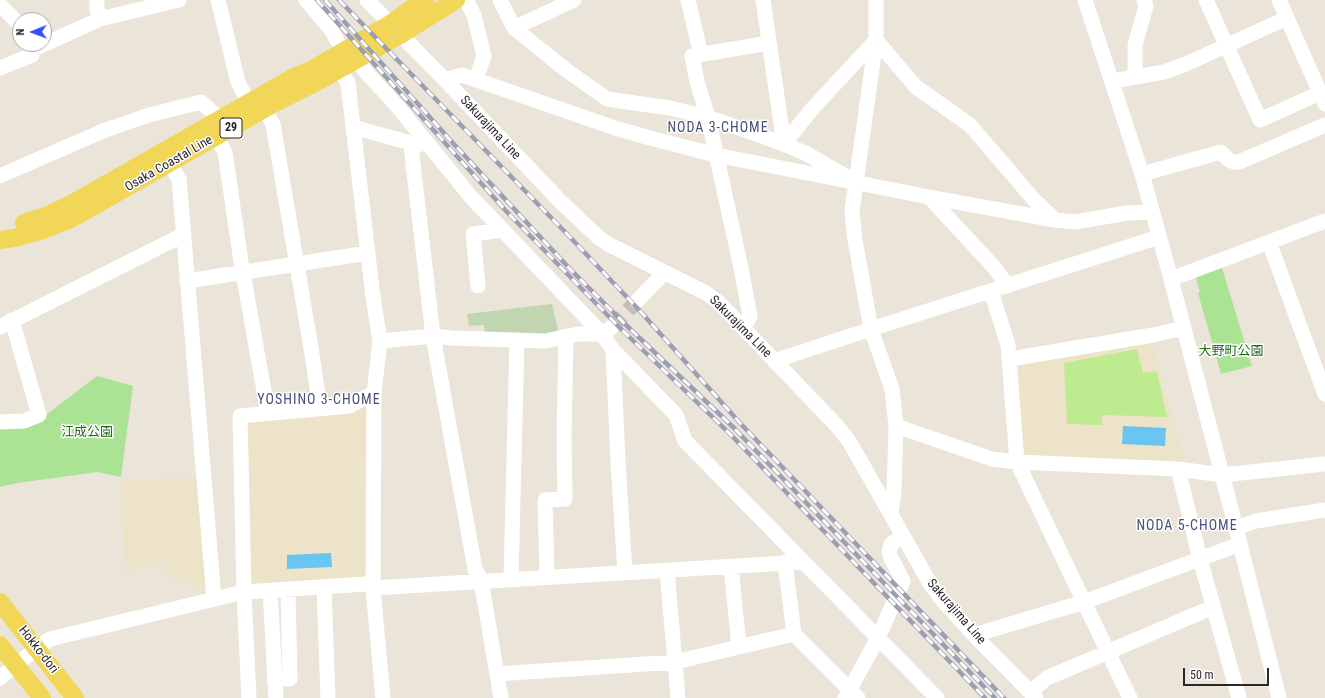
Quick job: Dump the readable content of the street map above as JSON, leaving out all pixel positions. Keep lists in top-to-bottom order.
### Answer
{
  "streets": {
    "main road": ["29", "Osaka Coastal Line", "Hokko-dori"],
    "street": ["Sakurajima Line"]
  },
  "crossings": [
    ["Sakurajima Line", "Osaka Coastal Line"]
  ],
  "districts": ["NODA 3-CHOME", "YOSHINO 3-CHOME", "NODA 5-CHOME"],
  "parks": ["大野町公園", "江成公園"],
  "scale_bar": "50 m",
  "north": "left"
}
